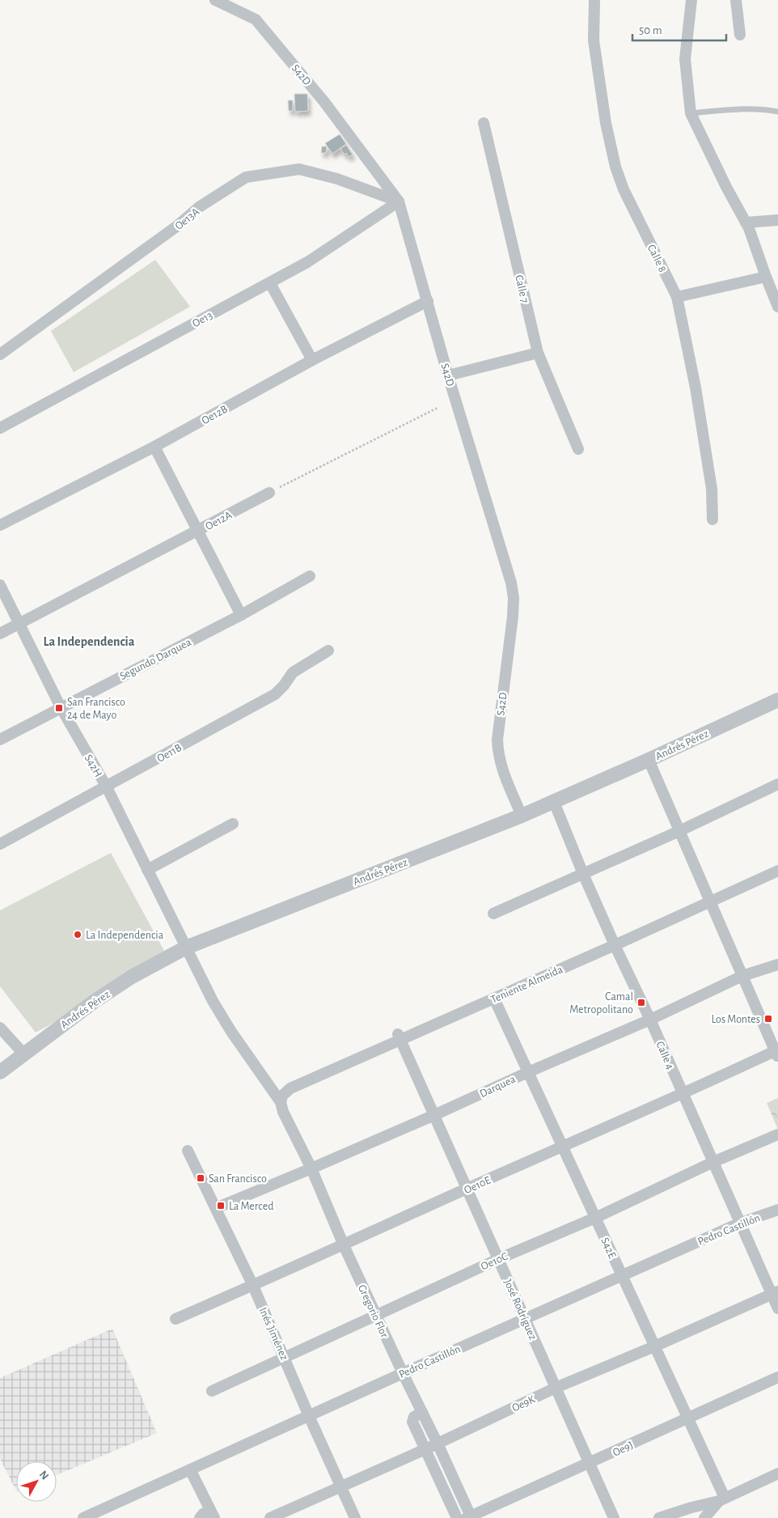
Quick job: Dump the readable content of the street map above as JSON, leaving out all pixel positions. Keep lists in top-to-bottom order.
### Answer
{
  "streets": {
    "street": [
      "S42D",
      "Oe13A",
      "Calle 8",
      "Calle 7",
      "Oe13",
      "Oe12B",
      "Oe12A",
      "Segundo Darquea",
      "Andrés Pérez",
      "Oe11B",
      "S42H",
      "Teniente Almeida",
      "Calle 4",
      "Darquea",
      "Oe10E",
      "Pedro Castillón",
      "S42E",
      "Oe10C",
      "José Rodríguez",
      "Gregorio Flor",
      "Inés Jiménez",
      "Oe9K",
      "Oe9J"
    ]
  },
  "crossings": [
    ["S42D", "Oe13A"],
    ["S42D", "Oe13"],
    ["S42D", "Oe12B"],
    ["S42D", "Andrés Pérez"],
    ["Oe13A", "Oe13"],
    ["Oe12A", "S42H"],
    ["Segundo Darquea", "S42H"],
    ["Andrés Pérez", "S42H"],
    ["Andrés Pérez", "Calle 4"],
    ["Oe11B", "S42H"],
    ["S42H", "Teniente Almeida"],
    ["S42H", "Gregorio Flor"],
    ["Teniente Almeida", "Calle 4"],
    ["Teniente Almeida", "S42E"],
    ["Teniente Almeida", "José Rodríguez"],
    ["Teniente Almeida", "Gregorio Flor"],
    ["Calle 4", "Darquea"],
    ["Calle 4", "Oe10E"],
    ["Calle 4", "Pedro Castillón"],
    ["Calle 4", "Oe10C"],
    ["Calle 4", "Oe9K"],
    ["Darquea", "S42E"],
    ["Darquea", "José Rodríguez"],
    ["Darquea", "Gregorio Flor"],
    ["Darquea", "Inés Jiménez"],
    ["Oe10E", "S42E"],
    ["Oe10E", "José Rodríguez"],
    ["Oe10E", "Gregorio Flor"],
    ["Oe10E", "Inés Jiménez"],
    ["Pedro Castillón", "S42E"],
    ["Pedro Castillón", "José Rodríguez"],
    ["Pedro Castillón", "Gregorio Flor"],
    ["Pedro Castillón", "Inés Jiménez"],
    ["S42E", "Oe10C"],
    ["S42E", "Oe9K"],
    ["S42E", "Oe9J"],
    ["Oe10C", "José Rodríguez"],
    ["Oe10C", "Gregorio Flor"],
    ["Oe10C", "Inés Jiménez"],
    ["José Rodríguez", "Oe9K"],
    ["José Rodríguez", "Oe9J"],
    ["Gregorio Flor", "Oe9K"],
    ["Gregorio Flor", "Oe9J"],
    ["Inés Jiménez", "Oe9K"]
  ],
  "districts": ["La Independencia"],
  "places": {
    "transit": [
      "San Francisco 24 de Mayo",
      "Camal Metropolitano",
      "Los Montes",
      "San Francisco",
      "La Merced"
    ],
    "other": ["La Independencia"]
  },
  "scale_bar": "50 m",
  "north": "top right"
}
